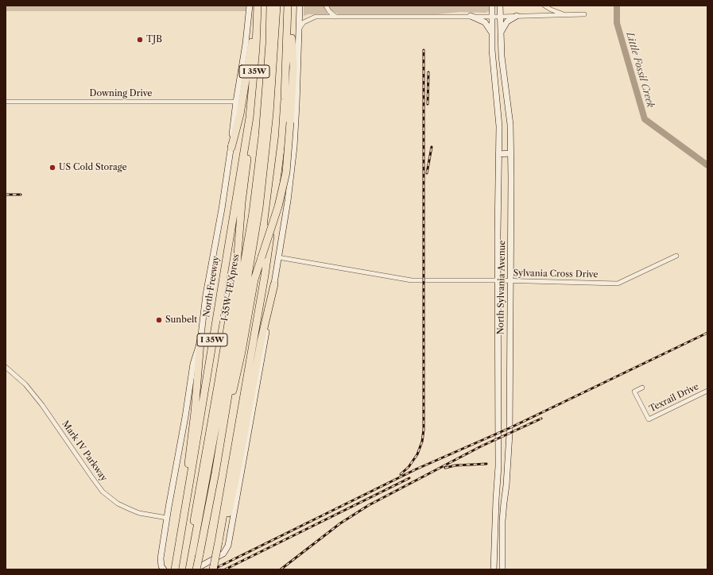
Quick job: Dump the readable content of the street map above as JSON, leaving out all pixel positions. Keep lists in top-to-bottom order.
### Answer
{
  "streets": {
    "highway": ["I 35W", "North Freeway", "I 35W TEXpress"],
    "main road": ["North Sylvania Avenue"],
    "street": [
      "Downing Drive",
      "Sylvania Cross Drive",
      "Texrail Drive",
      "Mark IV Parkway"
    ]
  },
  "crossings": [
    ["Sylvania Cross Drive", "North Sylvania Avenue"]
  ],
  "water": ["Little Fossil Creek"],
  "places": ["TJB", "US Cold Storage", "Sunbelt"]
}
